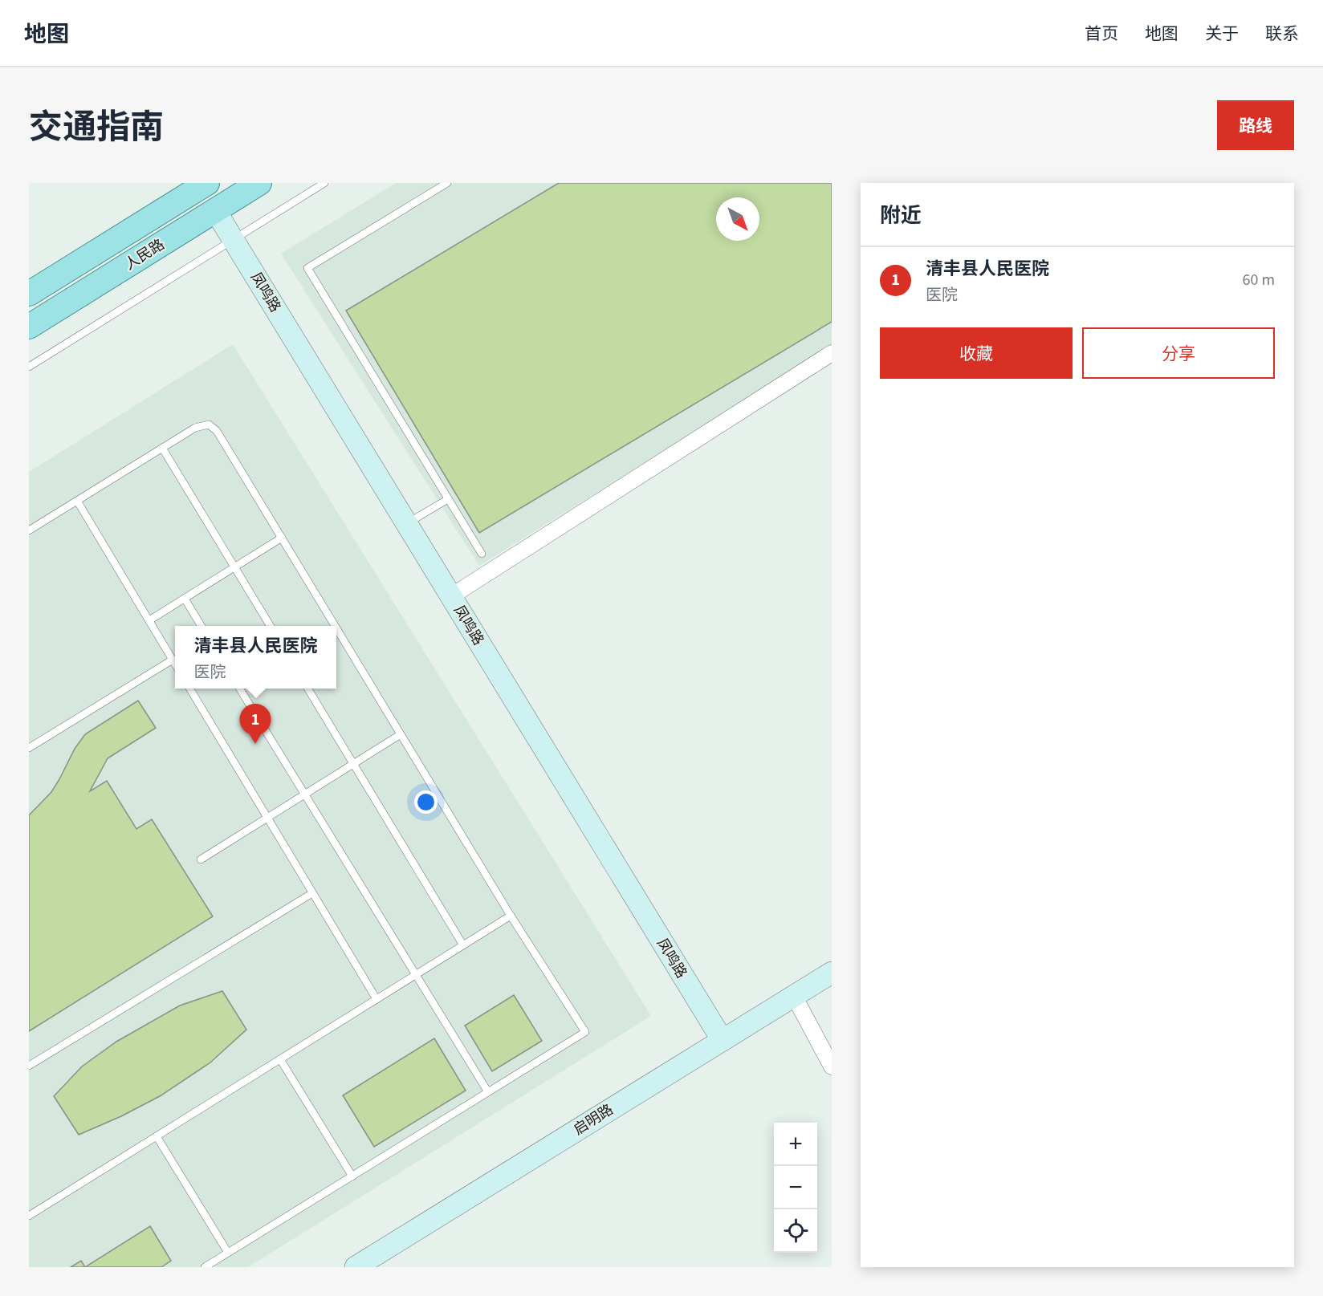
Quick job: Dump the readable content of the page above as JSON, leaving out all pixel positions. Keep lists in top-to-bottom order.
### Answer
{
  "streets": {
    "main road": ["人民路"],
    "street": ["凤鸣路", "启明路"]
  },
  "crossings": [
    ["人民路", "凤鸣路"],
    ["凤鸣路", "启明路"]
  ],
  "north": "bottom right",
  "page": {
    "header": "地图",
    "nav": [
      "首页",
      "地图",
      "关于",
      "联系"
    ],
    "title": "交通指南",
    "buttons": [
      "路线",
      ["收藏", "分享"]
    ],
    "heading": "附近",
    "list": [
      {
        "mark": "1",
        "name": "清丰县人民医院",
        "note": "医院",
        "value": "60 m"
      }
    ],
    "popup": ["清丰县人民医院", "医院"],
    "pins": "1",
    "map_buttons": ["+", "−"]
  }
}
